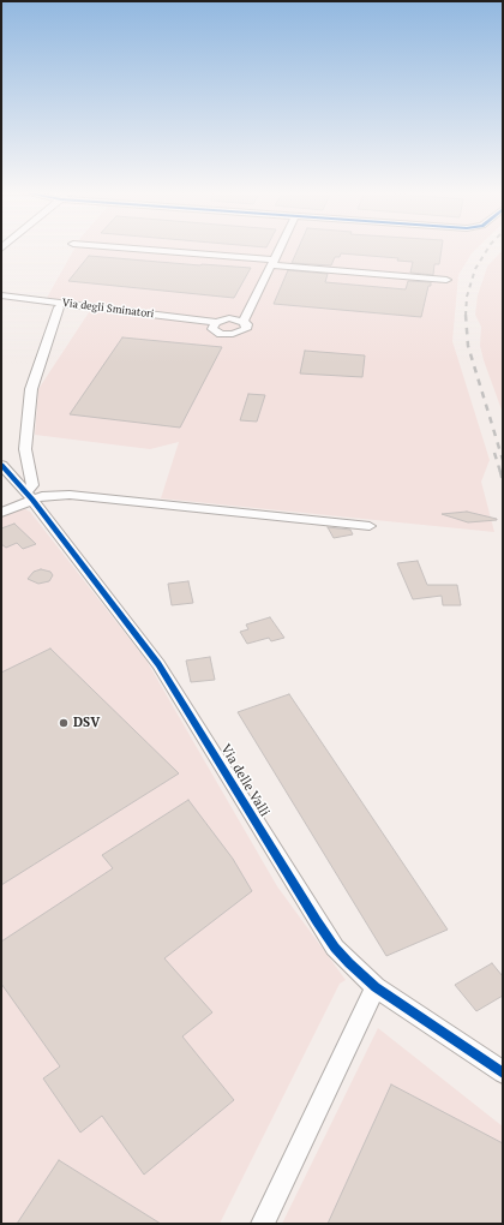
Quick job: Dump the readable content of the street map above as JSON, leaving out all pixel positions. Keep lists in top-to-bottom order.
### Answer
{
  "streets": {
    "street": ["Via degli Sminatori", "Via delle Valli"]
  },
  "places": ["DSV"]
}
